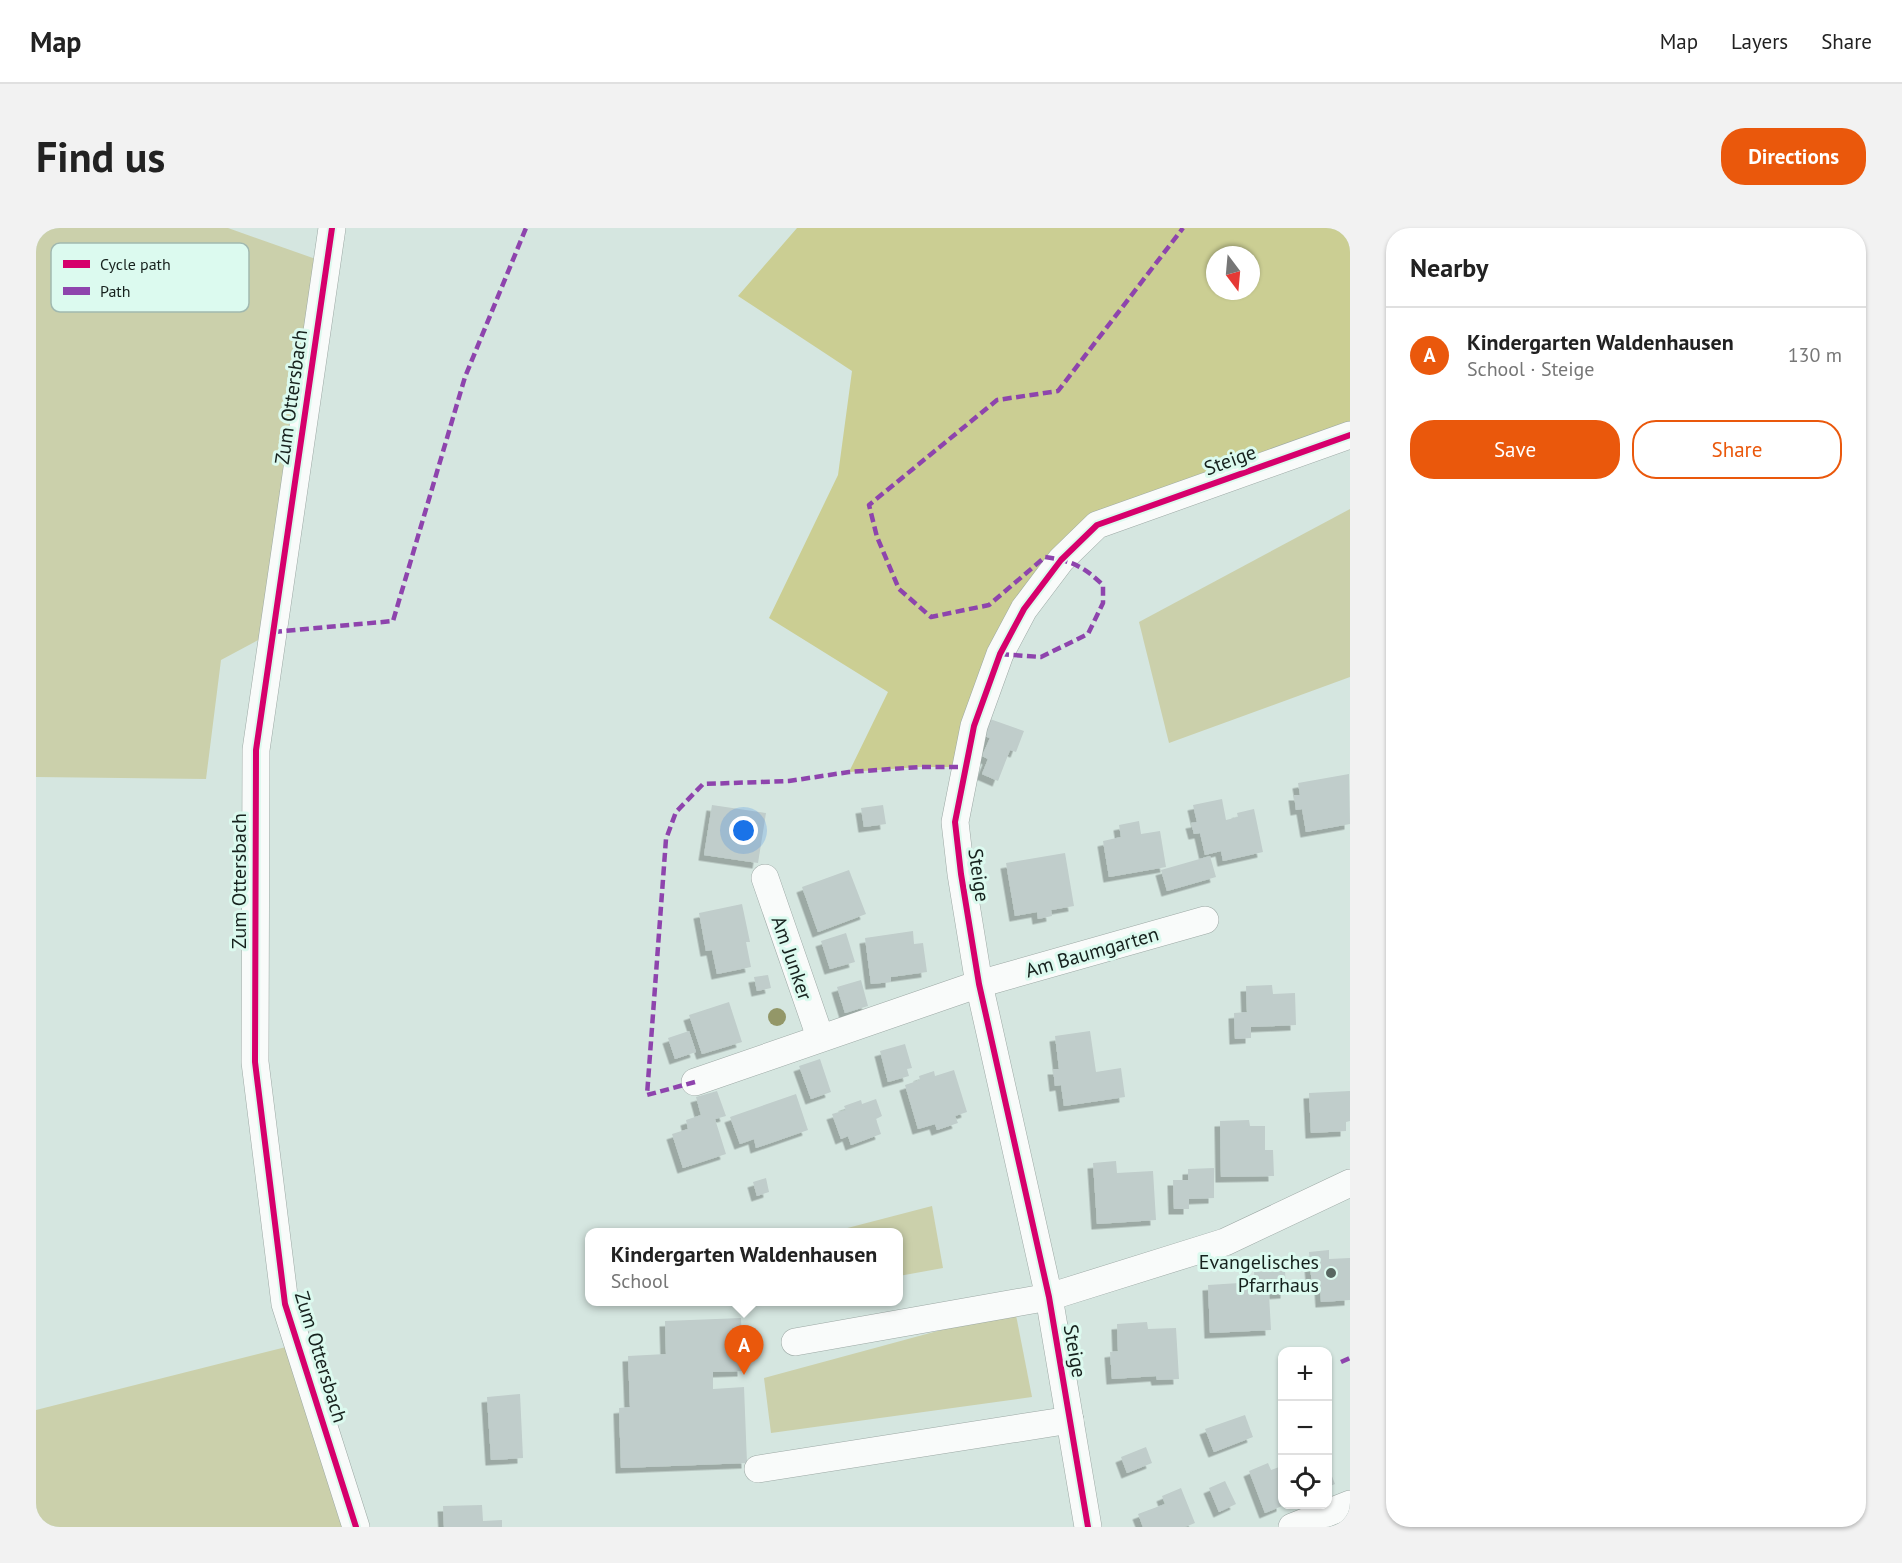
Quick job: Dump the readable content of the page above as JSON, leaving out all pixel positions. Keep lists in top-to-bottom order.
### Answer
{
  "streets": {
    "street": [
      "Zum Ottersbach",
      "Steige",
      "Am Baumgarten",
      "Am Junker"
    ]
  },
  "crossings": [
    ["Steige", "Am Baumgarten"]
  ],
  "places": ["Evangelisches Pfarrhaus"],
  "legend": ["Cycle path", "Path"],
  "north": "bottom",
  "page": {
    "header": "Map",
    "nav": ["Map", "Layers", "Share"],
    "buttons": [
      "Directions",
      ["Save", "Share"]
    ],
    "title": "Find us",
    "heading": "Nearby",
    "list": [
      {
        "mark": "A",
        "name": "Kindergarten Waldenhausen",
        "note": "School · Steige",
        "value": "130 m"
      }
    ],
    "popup": ["Kindergarten Waldenhausen", "School"],
    "pins": "A",
    "map_buttons": ["+", "−"]
  }
}
